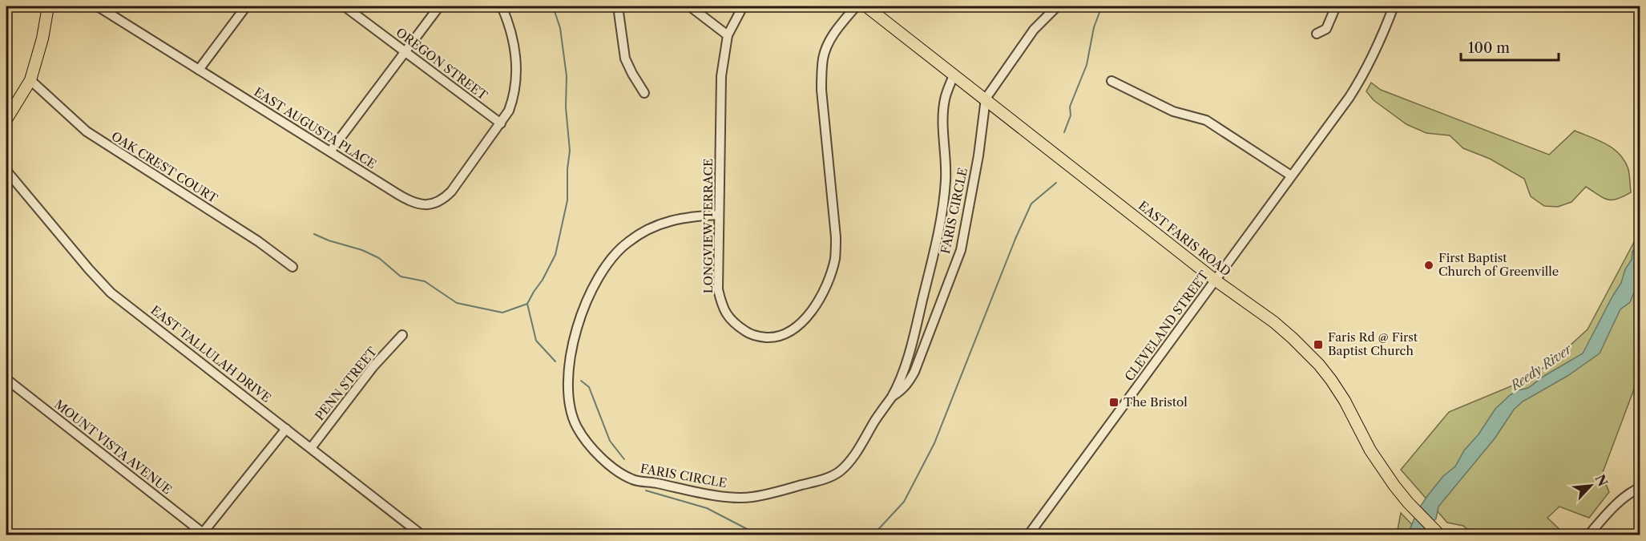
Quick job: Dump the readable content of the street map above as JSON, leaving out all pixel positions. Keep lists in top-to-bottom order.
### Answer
{
  "streets": {
    "main road": ["EAST FARIS ROAD"],
    "street": [
      "OREGON STREET",
      "EAST AUGUSTA PLACE",
      "OAK CREST COURT",
      "FARIS CIRCLE",
      "LONGVIEW TERRACE",
      "CLEVELAND STREET",
      "EAST TALLULAH DRIVE",
      "PENN STREET",
      "MOUNT VISTA AVENUE"
    ]
  },
  "crossings": [
    ["OREGON STREET", "EAST AUGUSTA PLACE"],
    ["FARIS CIRCLE", "LONGVIEW TERRACE"],
    ["FARIS CIRCLE", "EAST FARIS ROAD"],
    ["EAST FARIS ROAD", "CLEVELAND STREET"],
    ["EAST TALLULAH DRIVE", "PENN STREET"]
  ],
  "water": ["Reedy River"],
  "places": {
    "other": ["First Baptist Church of Greenville"],
    "transit": ["Faris Rd @ First Baptist Church", "The Bristol"]
  },
  "scale_bar": "100 m",
  "north": "top right"
}
